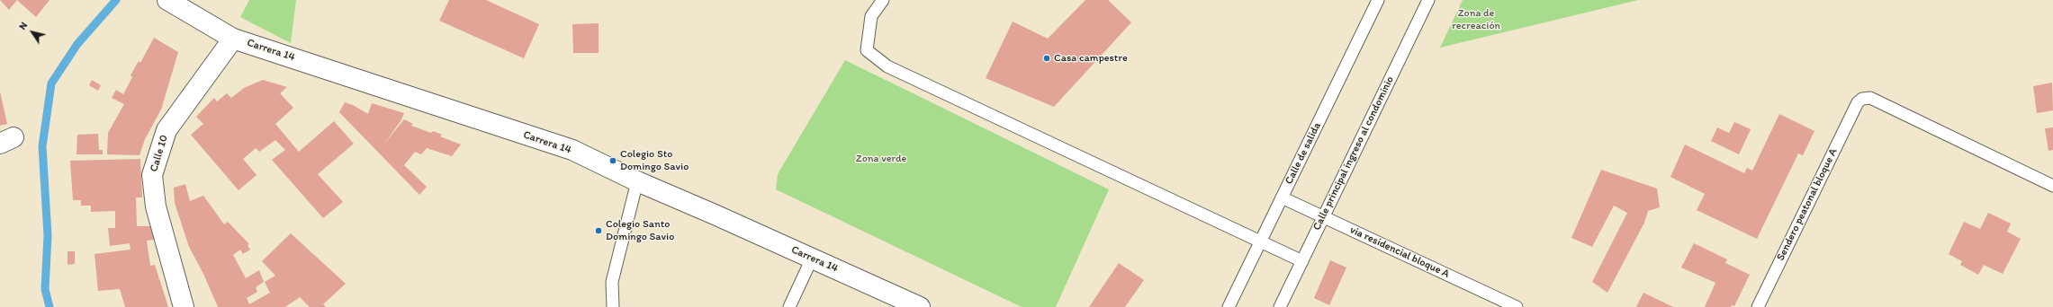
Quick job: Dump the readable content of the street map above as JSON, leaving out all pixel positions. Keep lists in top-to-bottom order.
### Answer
{
  "streets": {
    "street": ["Carrera 14", "Calle 10"],
    "lane": [
      "Calle de salida",
      "Calle principal ingreso al condominio",
      "Sendero peatonal bloque A",
      "via residencial bloque A"
    ]
  },
  "crossings": [
    ["Carrera 14", "Calle 10"],
    ["Calle de salida", "via residencial bloque A"],
    ["Calle principal ingreso al condominio", "via residencial bloque A"]
  ],
  "parks": ["Zona de recreación", "Zona verde"],
  "places": ["Casa campestre", "Colegio Sto Domingo Savio", "Colegio Santo Domingo Savio"],
  "north": "top left"
}
